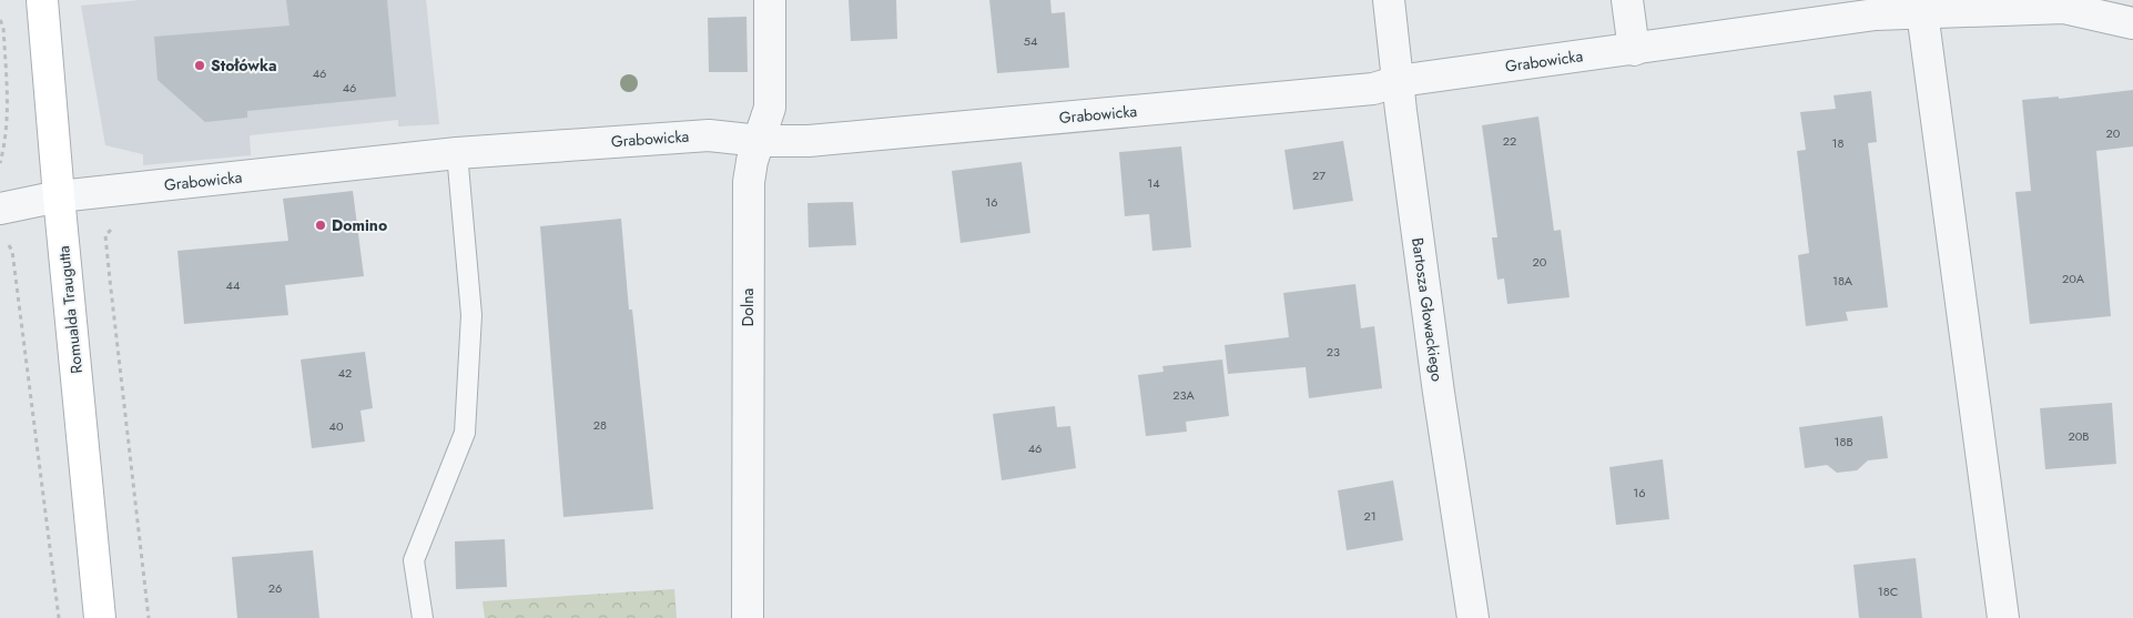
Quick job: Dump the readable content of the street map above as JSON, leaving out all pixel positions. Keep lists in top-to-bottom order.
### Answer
{
  "streets": {
    "street": [
      "Grabowicka",
      "Dolna",
      "Romualda Traugutta",
      "Bartosza Głowackiego"
    ]
  },
  "crossings": [
    ["Grabowicka", "Dolna"],
    ["Grabowicka", "Romualda Traugutta"],
    ["Grabowicka", "Bartosza Głowackiego"]
  ],
  "places": ["Stołówka", "Domino"],
  "house_numbers": [
    "54",
    "46",
    "46",
    "20",
    "22",
    "18",
    "27",
    "14",
    "16",
    "20",
    "20A",
    "18A",
    "44",
    "23",
    "42",
    "23A",
    "28",
    "40",
    "20B",
    "18B",
    "46",
    "16",
    "21",
    "26",
    "18C"
  ]
}
